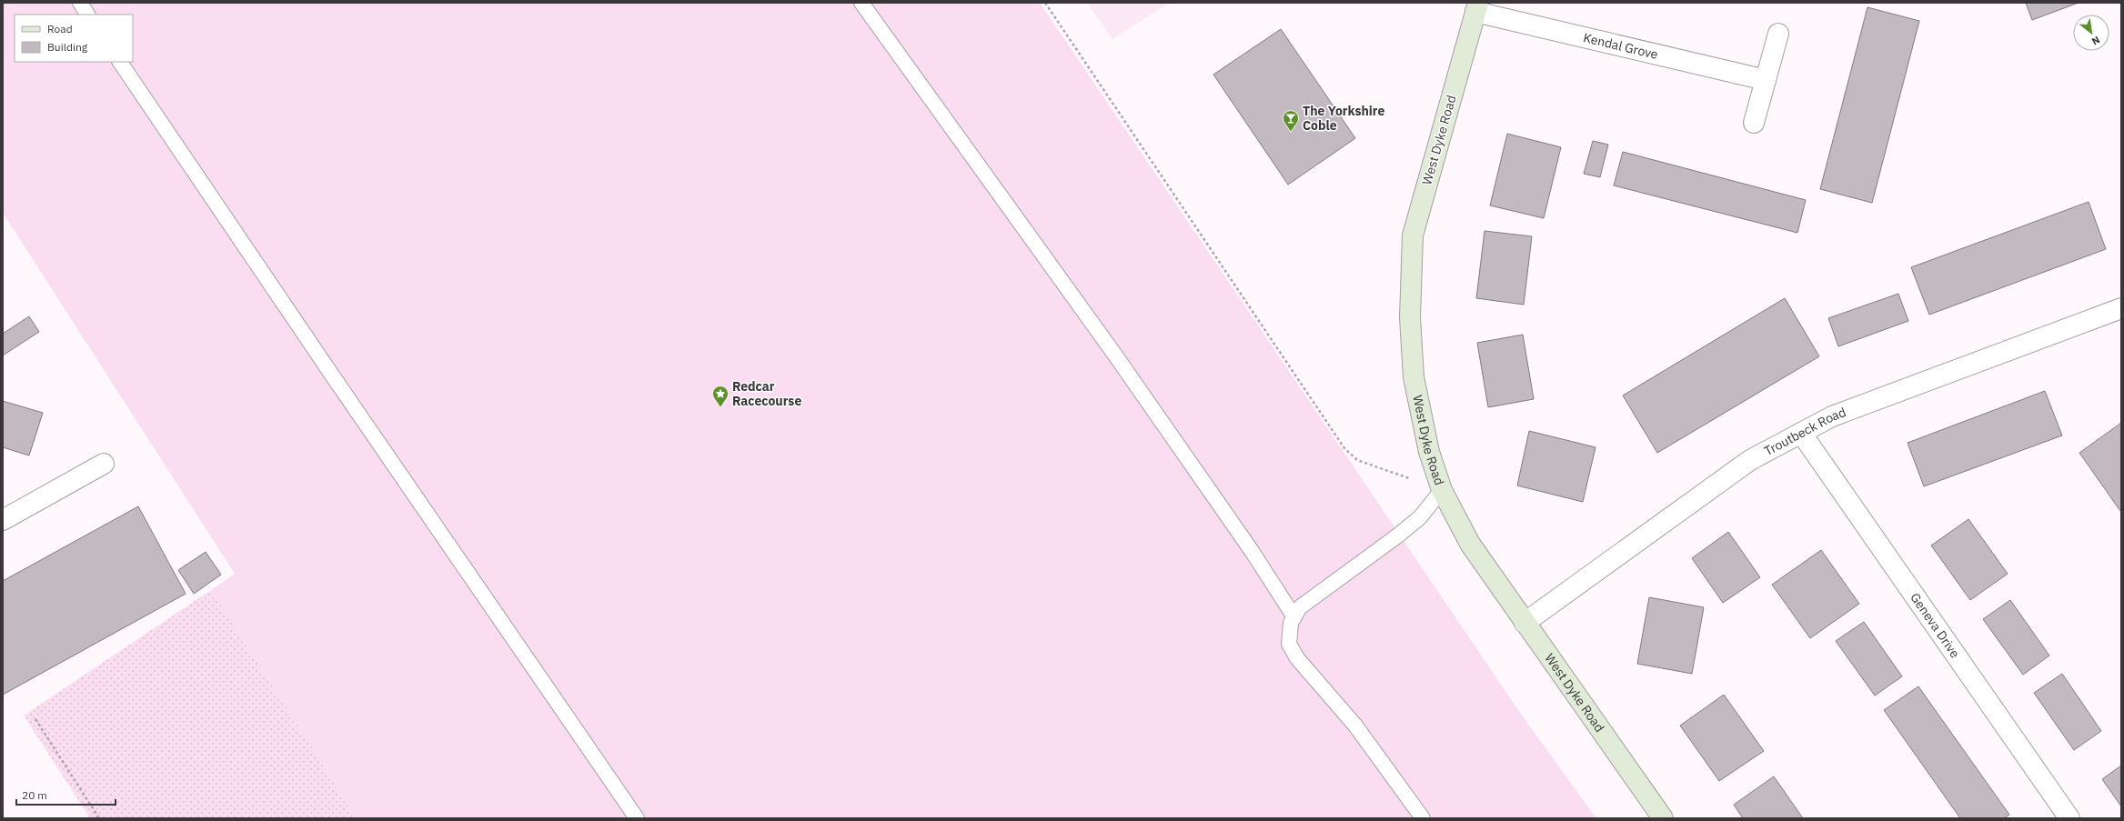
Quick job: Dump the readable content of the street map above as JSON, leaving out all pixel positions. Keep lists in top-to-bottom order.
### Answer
{
  "streets": {
    "street": [
      "Kendal Grove",
      "West Dyke Road",
      "Troutbeck Road",
      "Geneva Drive"
    ]
  },
  "crossings": [
    ["Kendal Grove", "West Dyke Road"],
    ["West Dyke Road", "Troutbeck Road"],
    ["Troutbeck Road", "Geneva Drive"]
  ],
  "places": {
    "bar": ["The Yorkshire Coble"],
    "place": ["Redcar Racecourse"]
  },
  "legend": ["Road", "Building"],
  "scale_bar": "20 m",
  "north": "bottom right"
}
